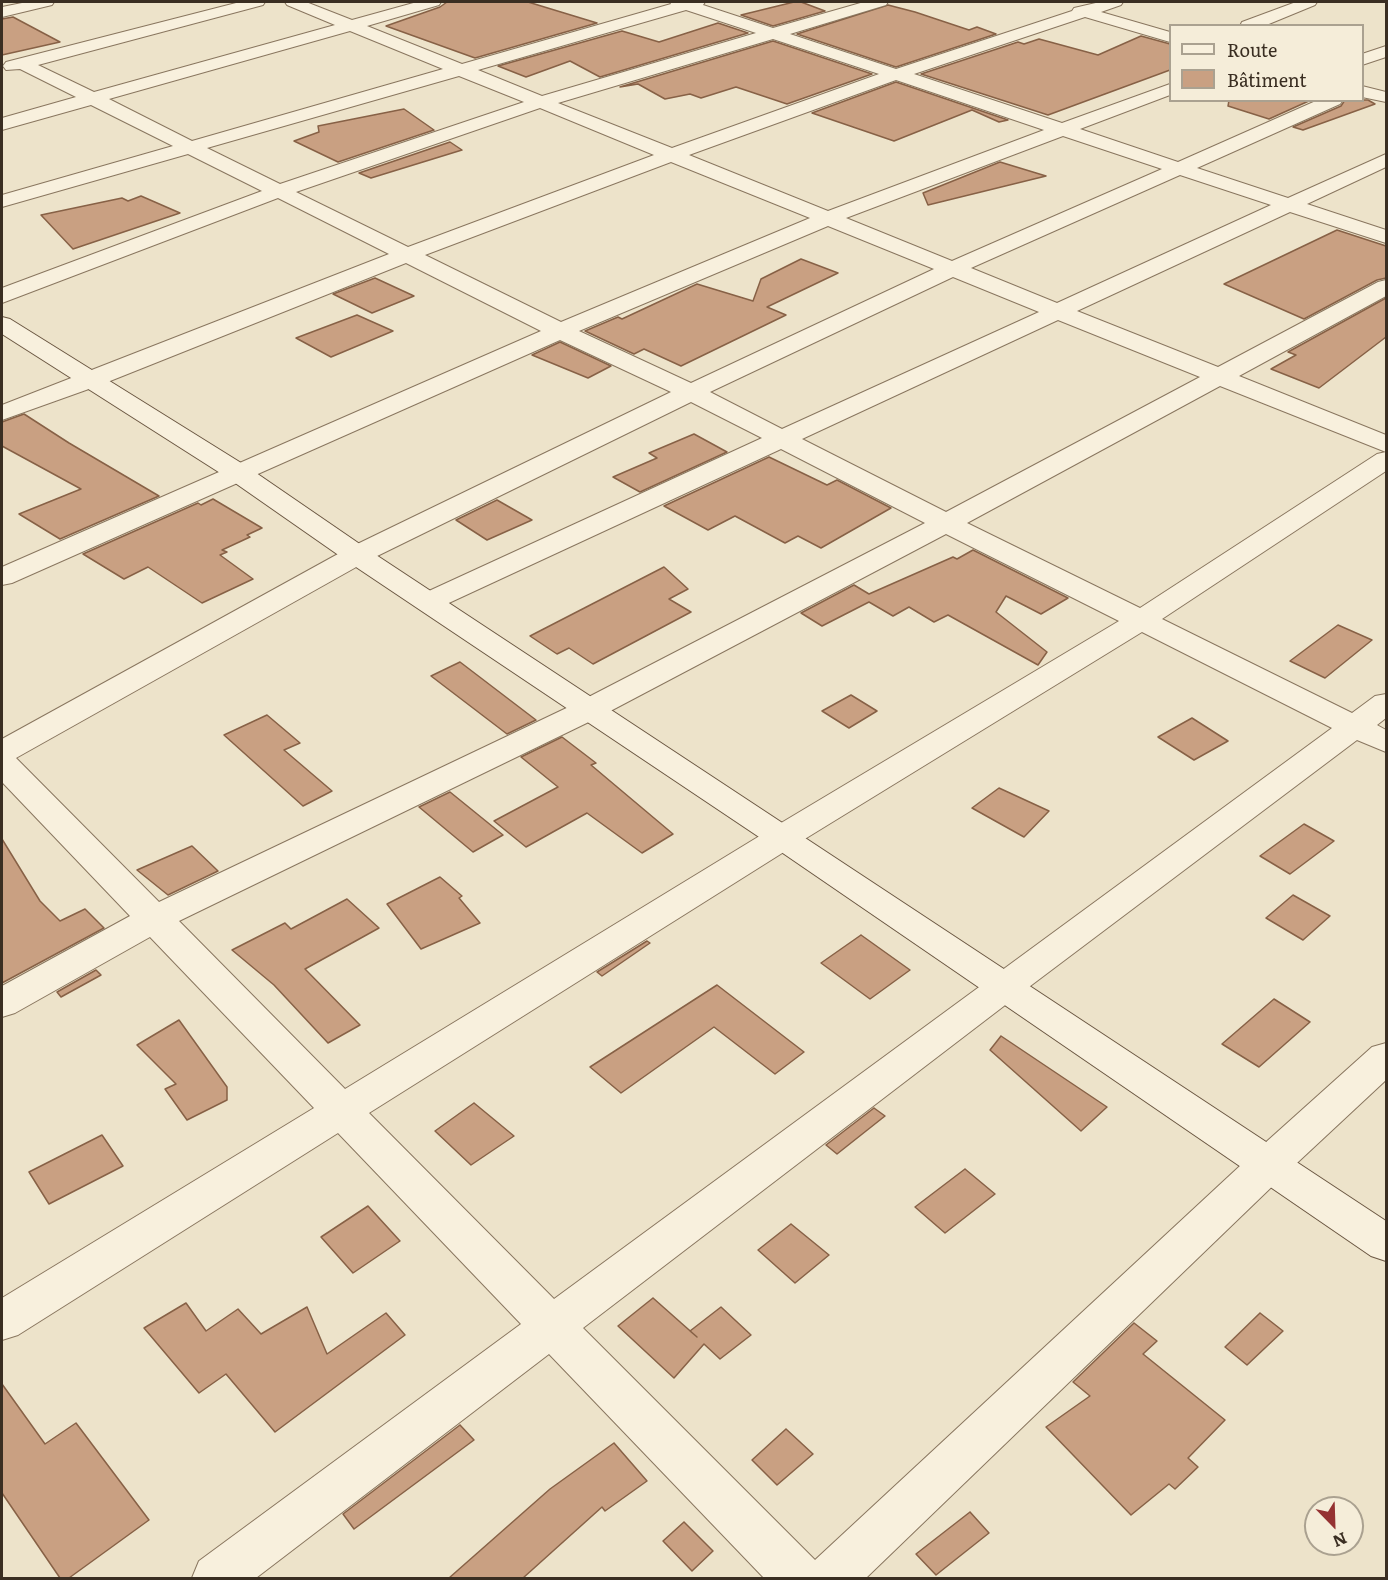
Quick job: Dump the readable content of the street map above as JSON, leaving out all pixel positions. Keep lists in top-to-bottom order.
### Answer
{
  "legend": ["Route", "Bâtiment"],
  "north": "bottom right"
}
